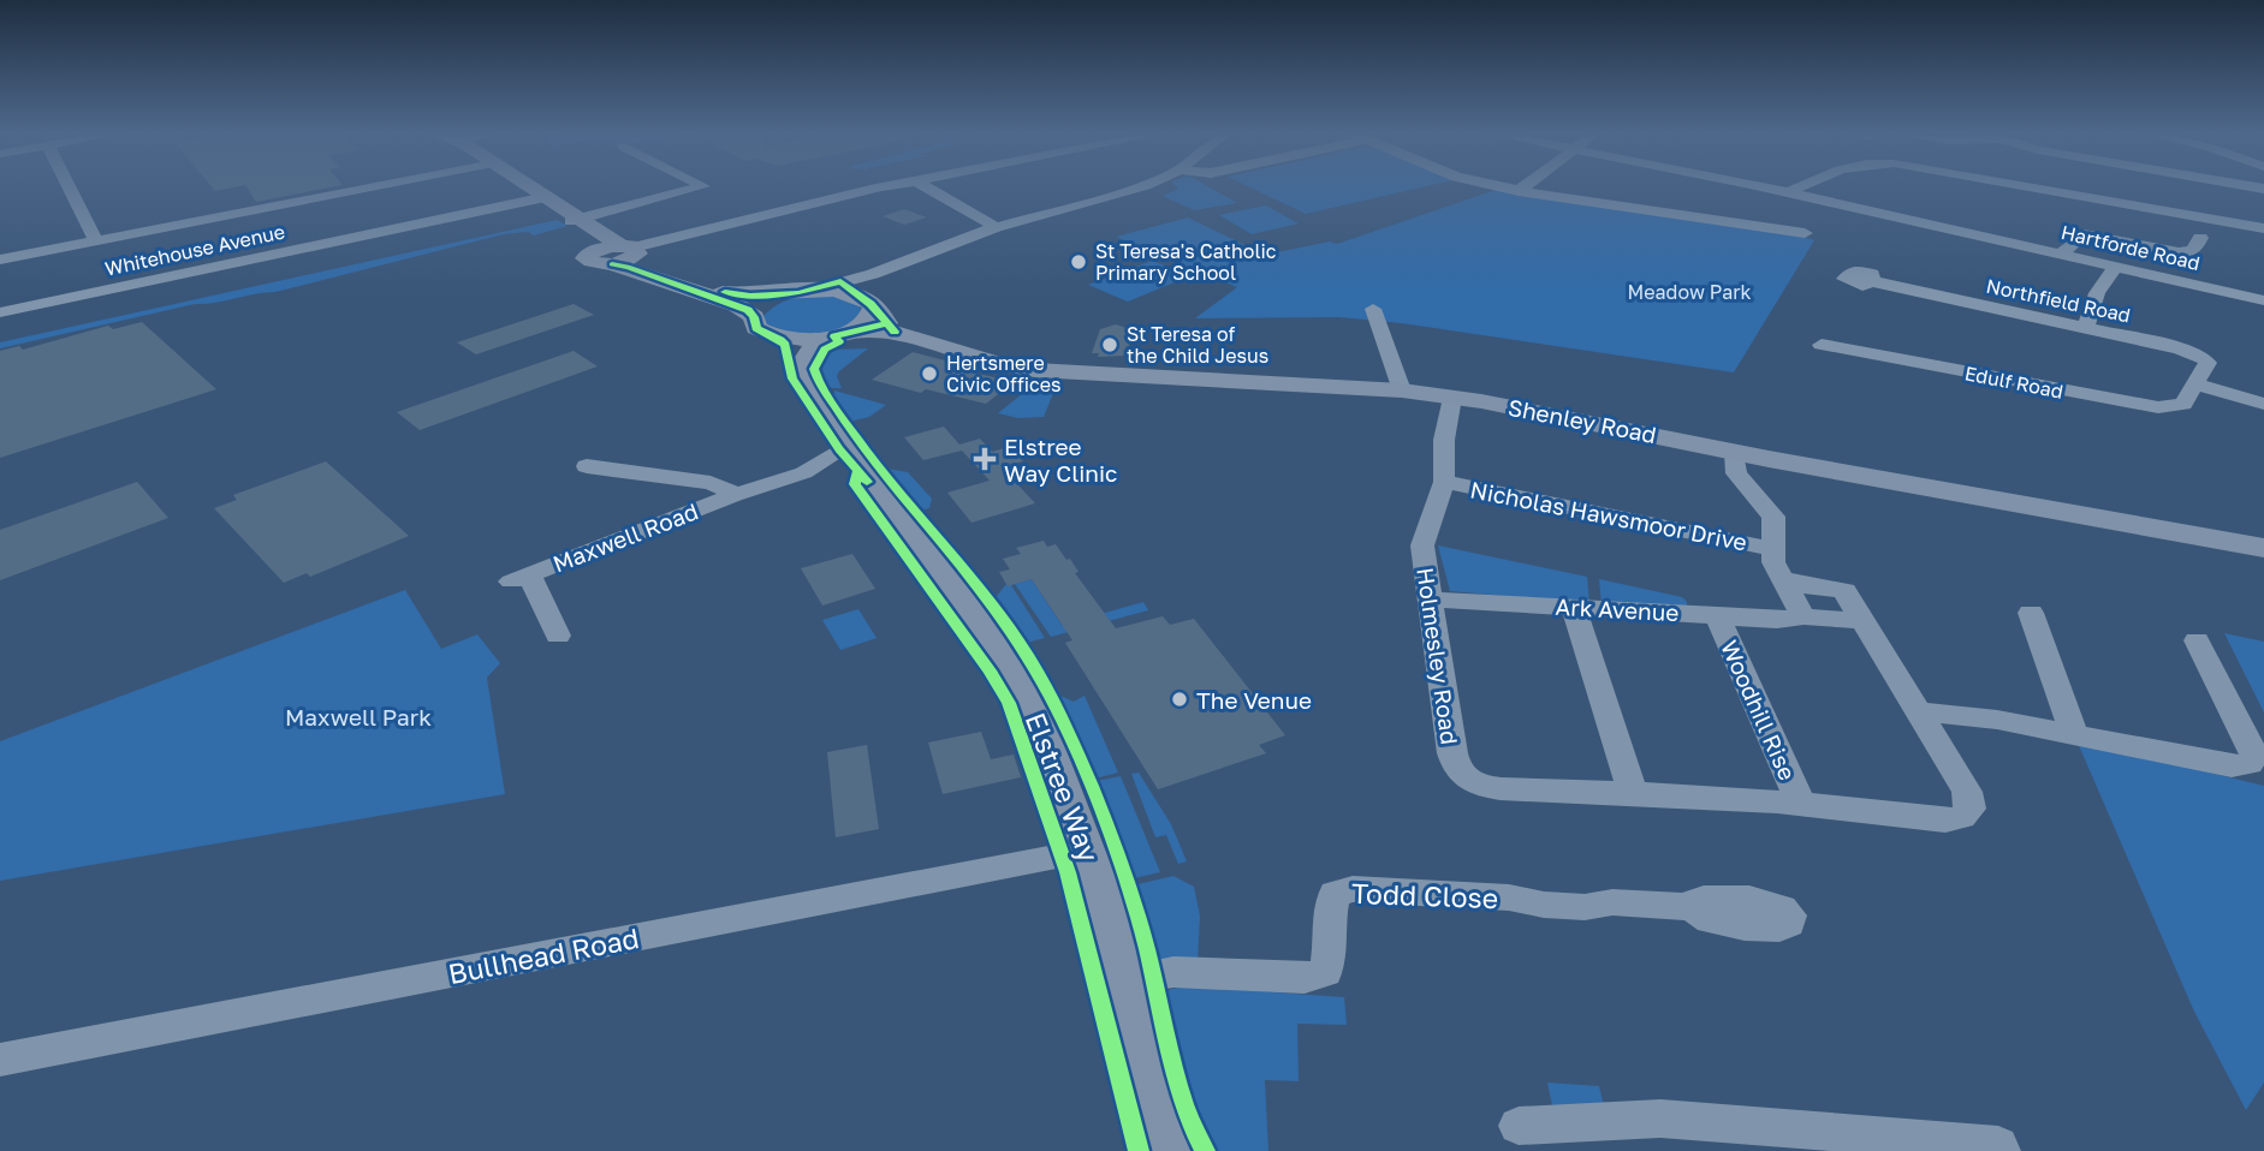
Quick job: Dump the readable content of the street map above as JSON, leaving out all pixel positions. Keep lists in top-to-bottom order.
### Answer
{
  "streets": {
    "main road": ["Shenley Road", "Elstree Way"],
    "street": [
      "Hartforde Road",
      "Whitehouse Avenue",
      "Northfield Road",
      "Edulf Road",
      "Nicholas Hawsmoor Drive",
      "Maxwell Road",
      "Ark Avenue",
      "Holmesley Road",
      "Woodhill Rise",
      "Todd Close",
      "Bullhead Road"
    ]
  },
  "crossings": [
    ["Northfield Road", "Edulf Road"],
    ["Shenley Road", "Holmesley Road"],
    ["Shenley Road", "Elstree Way"],
    ["Nicholas Hawsmoor Drive", "Holmesley Road"],
    ["Maxwell Road", "Elstree Way"],
    ["Ark Avenue", "Holmesley Road"],
    ["Ark Avenue", "Woodhill Rise"],
    ["Holmesley Road", "Woodhill Rise"],
    ["Elstree Way", "Todd Close"],
    ["Elstree Way", "Bullhead Road"]
  ],
  "parks": ["Meadow Park", "Maxwell Park"],
  "places": {
    "other": [
      "St Teresa's Catholic Primary School",
      "St Teresa of the Child Jesus",
      "Hertsmere Civic Offices",
      "The Venue"
    ],
    "health": ["Elstree Way Clinic"]
  }
}
